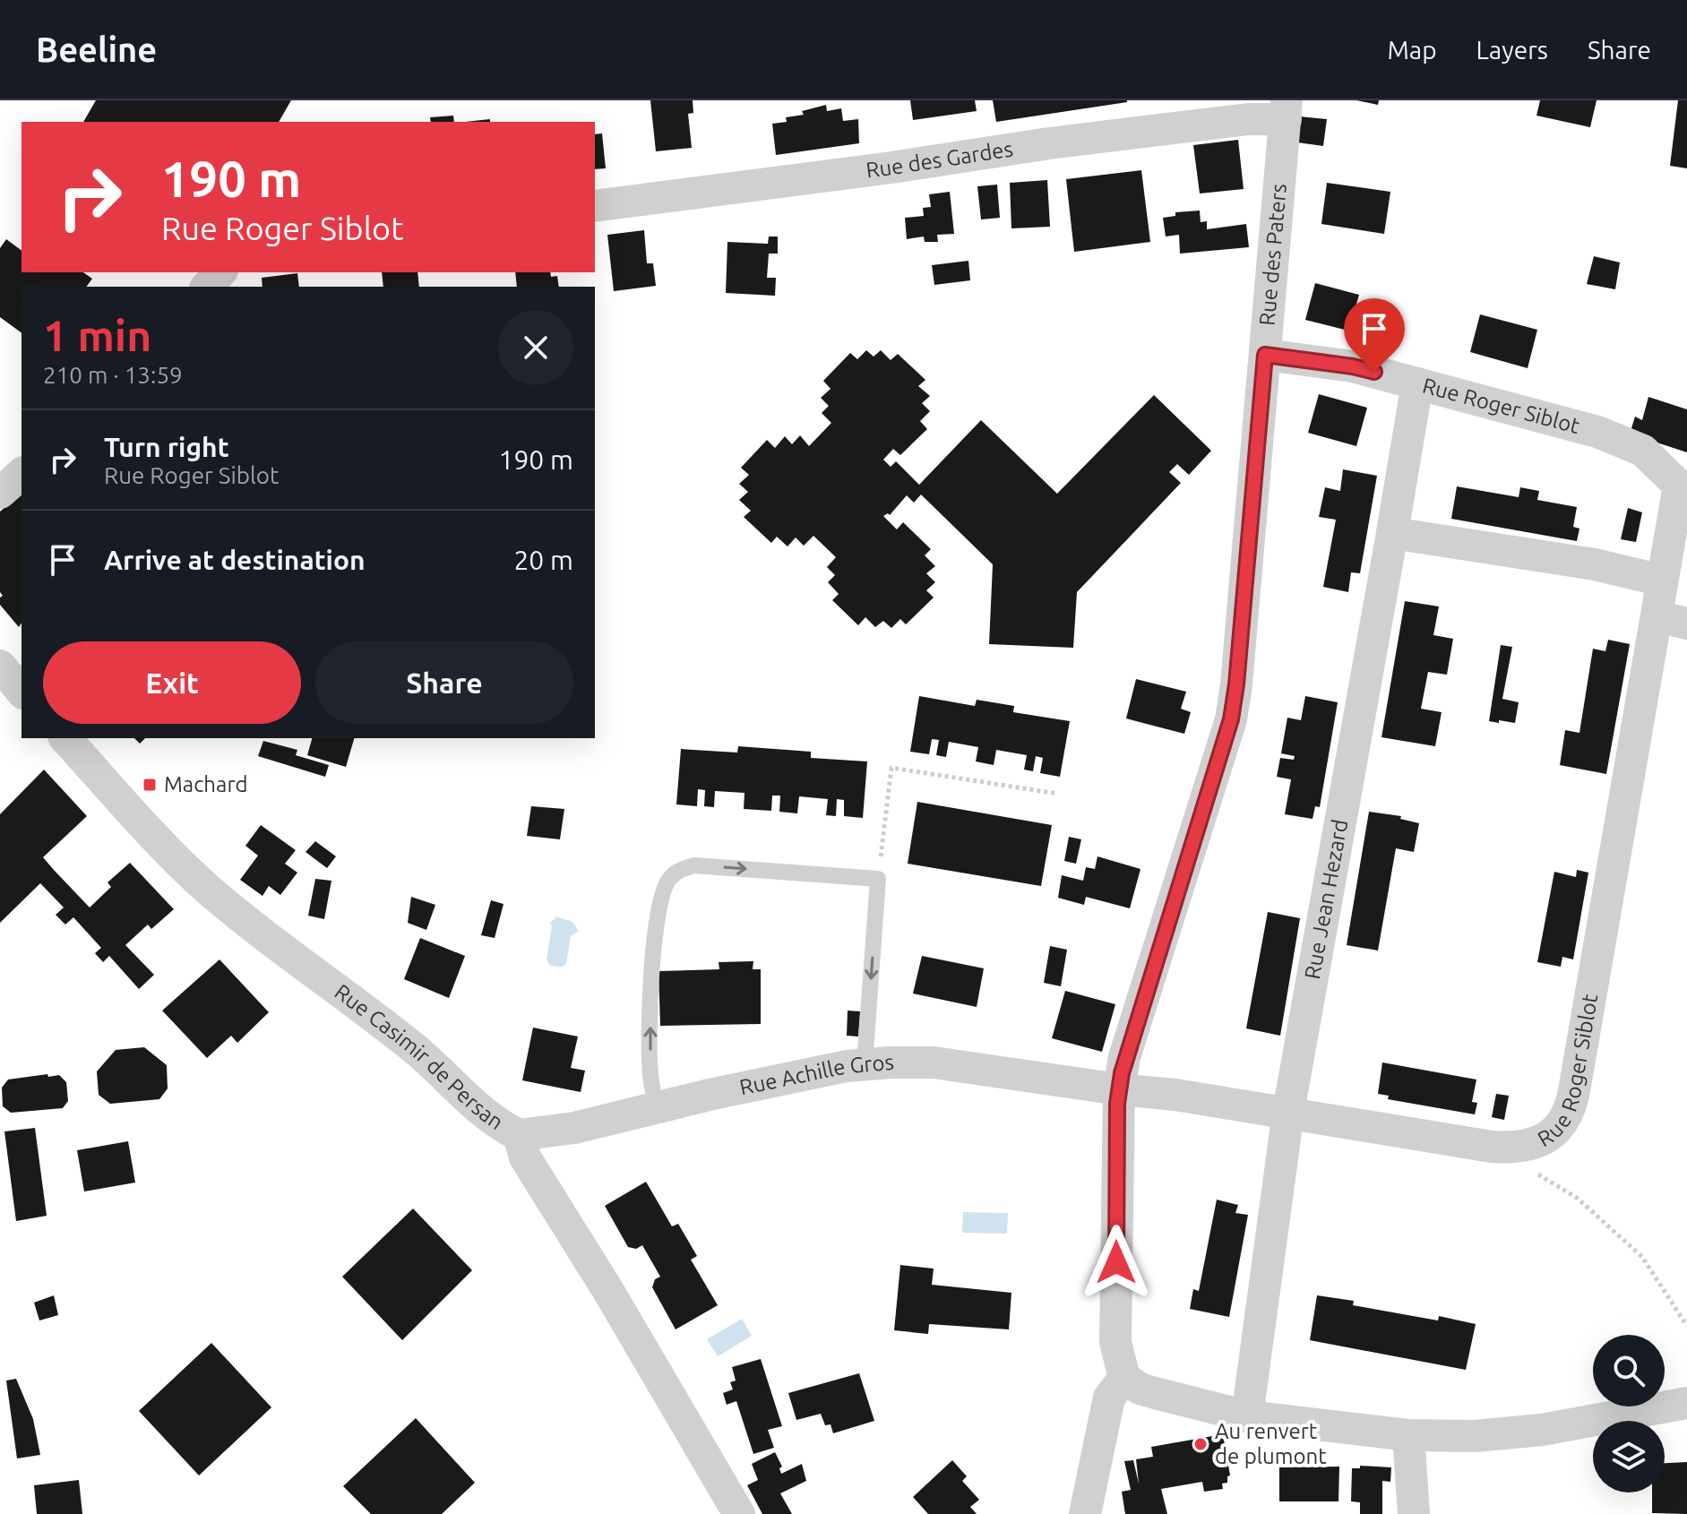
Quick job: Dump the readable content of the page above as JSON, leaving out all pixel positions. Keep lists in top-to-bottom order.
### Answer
{
  "streets": {
    "street": [
      "Rue des Gardes",
      "Rue des Paters",
      "Rue Roger Siblot",
      "Rue Jean Hezard",
      "Rue Casimir de Persan",
      "Rue Achille Gros"
    ]
  },
  "crossings": [
    ["Rue des Gardes", "Rue des Paters"],
    ["Rue des Paters", "Rue Roger Siblot"],
    ["Rue des Paters", "Rue Achille Gros"],
    ["Rue Roger Siblot", "Rue Jean Hezard"],
    ["Rue Roger Siblot", "Rue Achille Gros"],
    ["Rue Casimir de Persan", "Rue Achille Gros"]
  ],
  "places": {
    "transit": ["Machard"],
    "other": ["Au renvert de plumont"]
  },
  "page": {
    "header": "Beeline",
    "nav": ["Map", "Layers", "Share"],
    "turn": ["190 m", "Rue Roger Siblot"],
    "heading": ["1 min", "210 m · 13:59"],
    "list": [
      {
        "name": "Turn right",
        "note": "Rue Roger Siblot",
        "value": "190 m"
      },
      {
        "name": "Arrive at destination",
        "value": "20 m"
      }
    ],
    "buttons": ["Exit", "Share"]
  }
}
